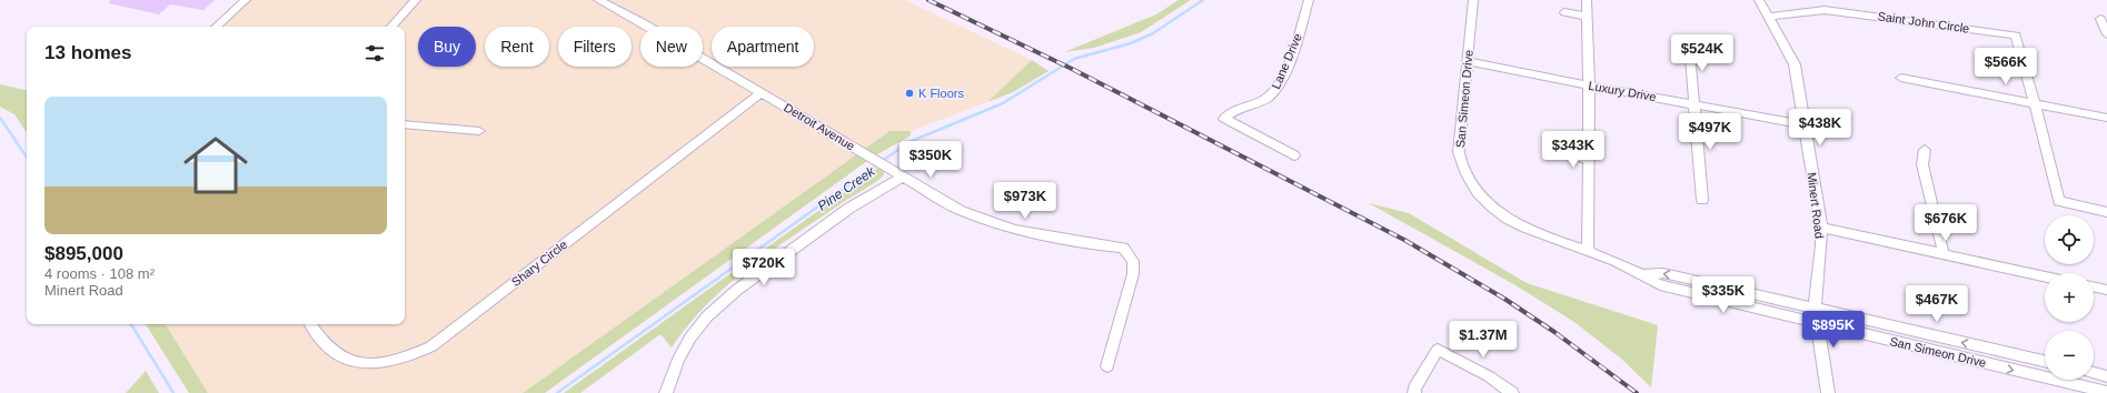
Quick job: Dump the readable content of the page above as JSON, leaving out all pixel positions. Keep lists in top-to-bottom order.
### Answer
{
  "streets": {
    "street": [
      "Saint John Circle",
      "Lane Drive",
      "Luxury Drive",
      "San Simeon Drive",
      "Detroit Avenue",
      "Minert Road",
      "Shary Circle"
    ]
  },
  "crossings": [
    ["Saint John Circle", "Minert Road"],
    ["Luxury Drive", "San Simeon Drive"],
    ["Luxury Drive", "Minert Road"],
    ["San Simeon Drive", "Minert Road"],
    ["Detroit Avenue", "Shary Circle"]
  ],
  "water": ["Pine Creek"],
  "places": ["K Floors"],
  "page": {
    "chip": [
      "Buy",
      "Rent",
      "Filters",
      "New",
      "Apartment"
    ],
    "heading": "13 homes",
    "price": [
      "$524K",
      "$566K",
      "$438K",
      "$497K",
      "$343K",
      "$350K",
      "$973K",
      "$676K",
      "$720K",
      "$335K",
      "$467K",
      "$895K",
      "$1.37M"
    ],
    "list": [
      {
        "name": "$895,000",
        "note": "4 rooms · 108 m² · Minert Road"
      }
    ],
    "map_buttons": ["+", "−"]
  }
}
